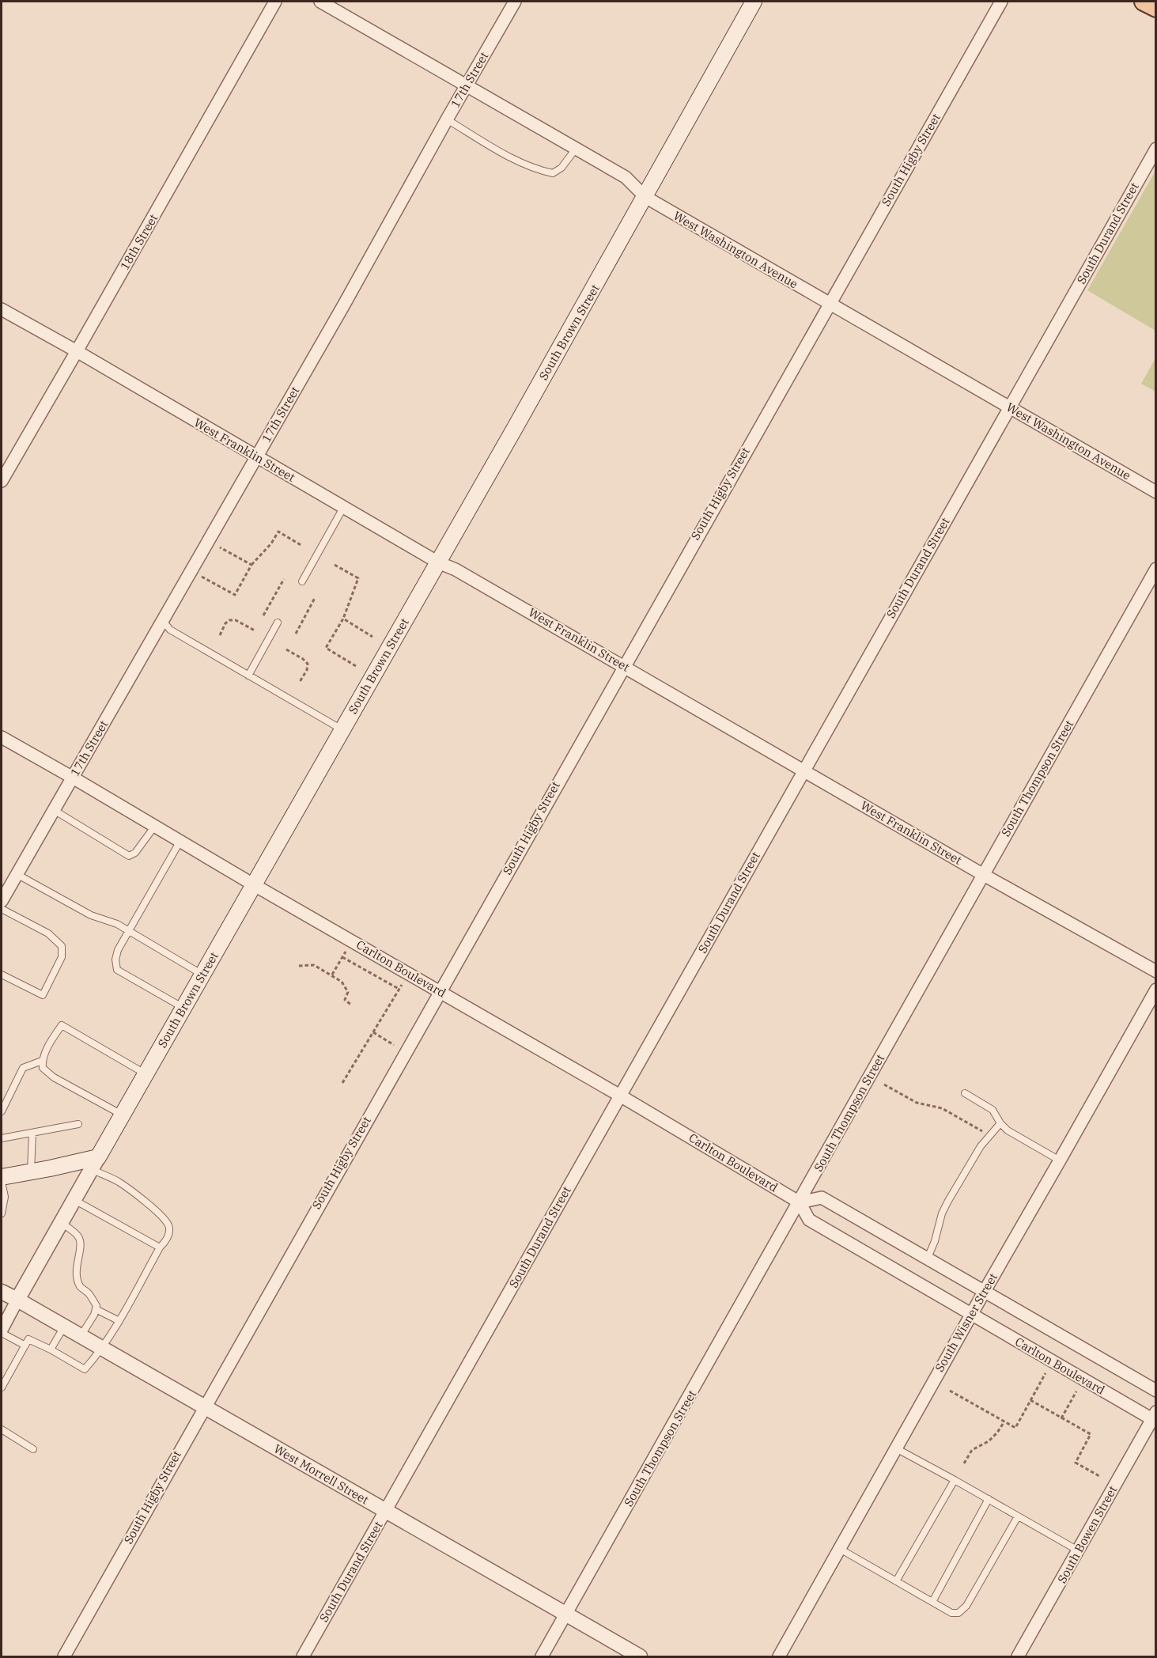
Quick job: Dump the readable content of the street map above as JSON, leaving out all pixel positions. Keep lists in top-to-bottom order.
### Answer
{
  "streets": {
    "main road": ["South Brown Street"],
    "street": [
      "17th Street",
      "South Higby Street",
      "South Durand Street",
      "18th Street",
      "West Washington Avenue",
      "West Franklin Street",
      "South Thompson Street",
      "Carlton Boulevard",
      "South Wisner Street",
      "West Morrell Street",
      "South Bowen Street"
    ]
  },
  "crossings": [
    ["17th Street", "West Washington Avenue"],
    ["17th Street", "West Franklin Street"],
    ["17th Street", "Carlton Boulevard"],
    ["South Higby Street", "West Washington Avenue"],
    ["South Higby Street", "West Franklin Street"],
    ["South Higby Street", "Carlton Boulevard"],
    ["South Higby Street", "West Morrell Street"],
    ["South Durand Street", "West Washington Avenue"],
    ["South Durand Street", "West Franklin Street"],
    ["South Durand Street", "Carlton Boulevard"],
    ["South Durand Street", "West Morrell Street"],
    ["18th Street", "West Franklin Street"],
    ["West Washington Avenue", "South Brown Street"],
    ["South Brown Street", "West Franklin Street"],
    ["South Brown Street", "Carlton Boulevard"],
    ["South Brown Street", "West Morrell Street"],
    ["West Franklin Street", "South Thompson Street"],
    ["South Thompson Street", "Carlton Boulevard"],
    ["South Thompson Street", "West Morrell Street"],
    ["Carlton Boulevard", "South Wisner Street"],
    ["Carlton Boulevard", "South Bowen Street"]
  ]
}
